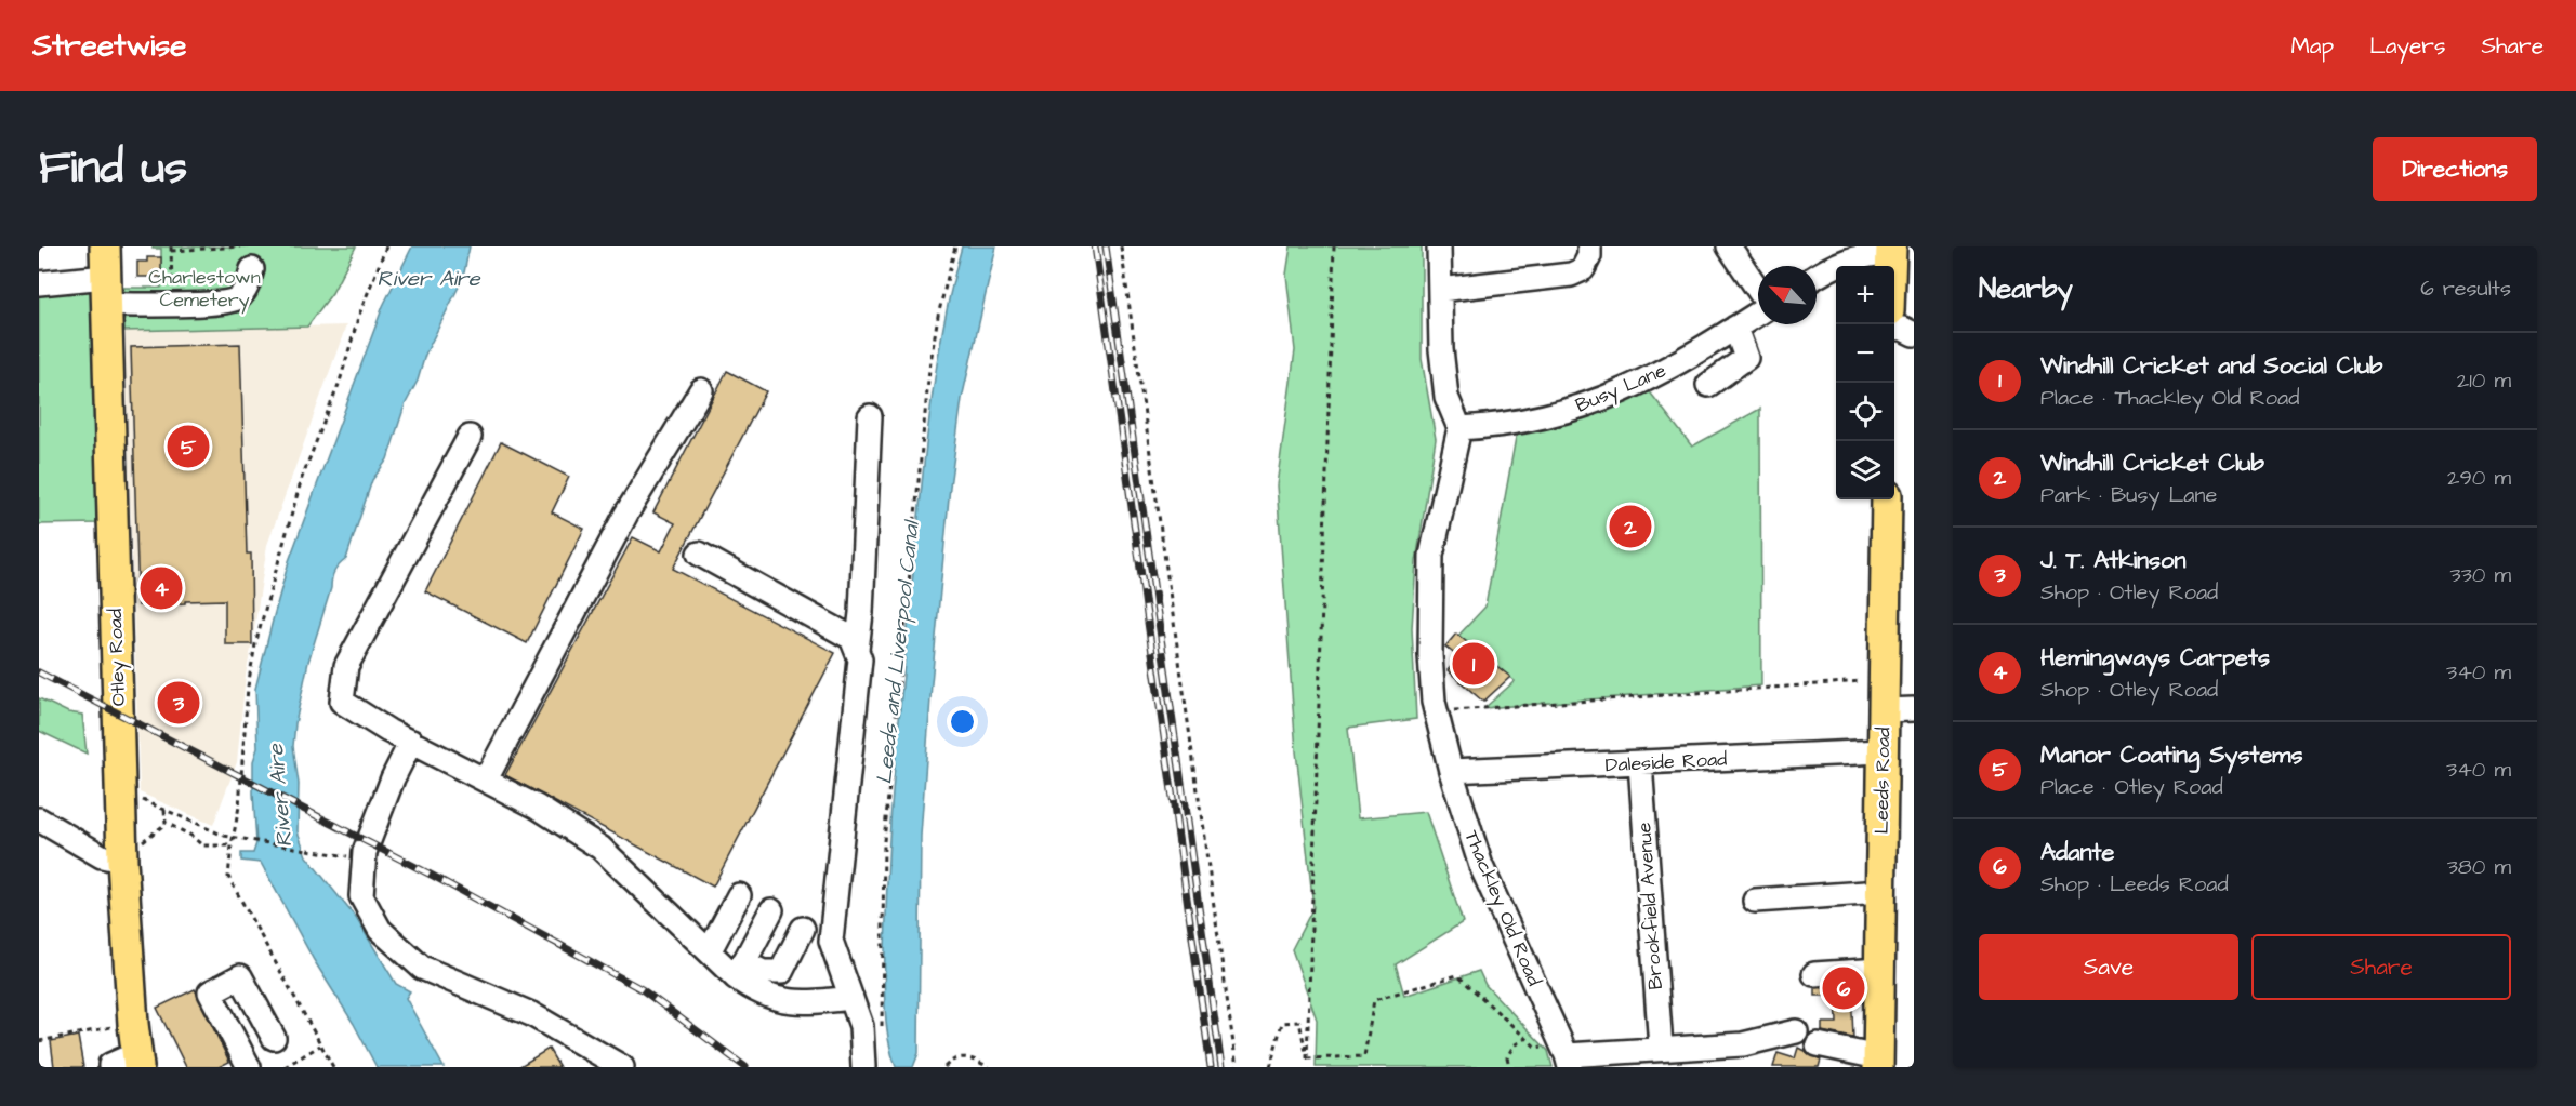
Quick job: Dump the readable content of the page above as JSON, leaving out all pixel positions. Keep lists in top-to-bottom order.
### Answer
{
  "streets": {
    "main road": ["Otley Road", "Leeds Road"],
    "street": [
      "Busy Lane",
      "Daleside Road",
      "Brookfield Avenue",
      "Thackley Old Road"
    ]
  },
  "crossings": [
    ["Busy Lane", "Thackley Old Road"],
    ["Daleside Road", "Leeds Road"],
    ["Daleside Road", "Brookfield Avenue"],
    ["Daleside Road", "Thackley Old Road"]
  ],
  "water": ["River Aire", "Leeds and Liverpool Canal"],
  "parks": ["Charlestown Cemetery"],
  "north": "top left",
  "page": {
    "header": "Streetwise",
    "nav": ["Map", "Layers", "Share"],
    "title": "Find us",
    "buttons": [
      "Directions",
      ["Save", "Share"]
    ],
    "heading": ["Nearby", "6 results"],
    "map_buttons": ["+", "−"],
    "list": [
      {
        "mark": "1",
        "name": "Windhill Cricket and Social Club",
        "note": "Place · Thackley Old Road",
        "value": "210 m"
      },
      {
        "mark": "2",
        "name": "Windhill Cricket Club",
        "note": "Park · Busy Lane",
        "value": "290 m"
      },
      {
        "mark": "3",
        "name": "J. T. Atkinson",
        "note": "Shop · Otley Road",
        "value": "330 m"
      },
      {
        "mark": "4",
        "name": "Hemingways Carpets",
        "note": "Shop · Otley Road",
        "value": "340 m"
      },
      {
        "mark": "5",
        "name": "Manor Coating Systems",
        "note": "Place · Otley Road",
        "value": "340 m"
      },
      {
        "mark": "6",
        "name": "Adante",
        "note": "Shop · Leeds Road",
        "value": "380 m"
      }
    ],
    "pins": [
      "5",
      "2",
      "4",
      "1",
      "3",
      "6"
    ]
  }
}
